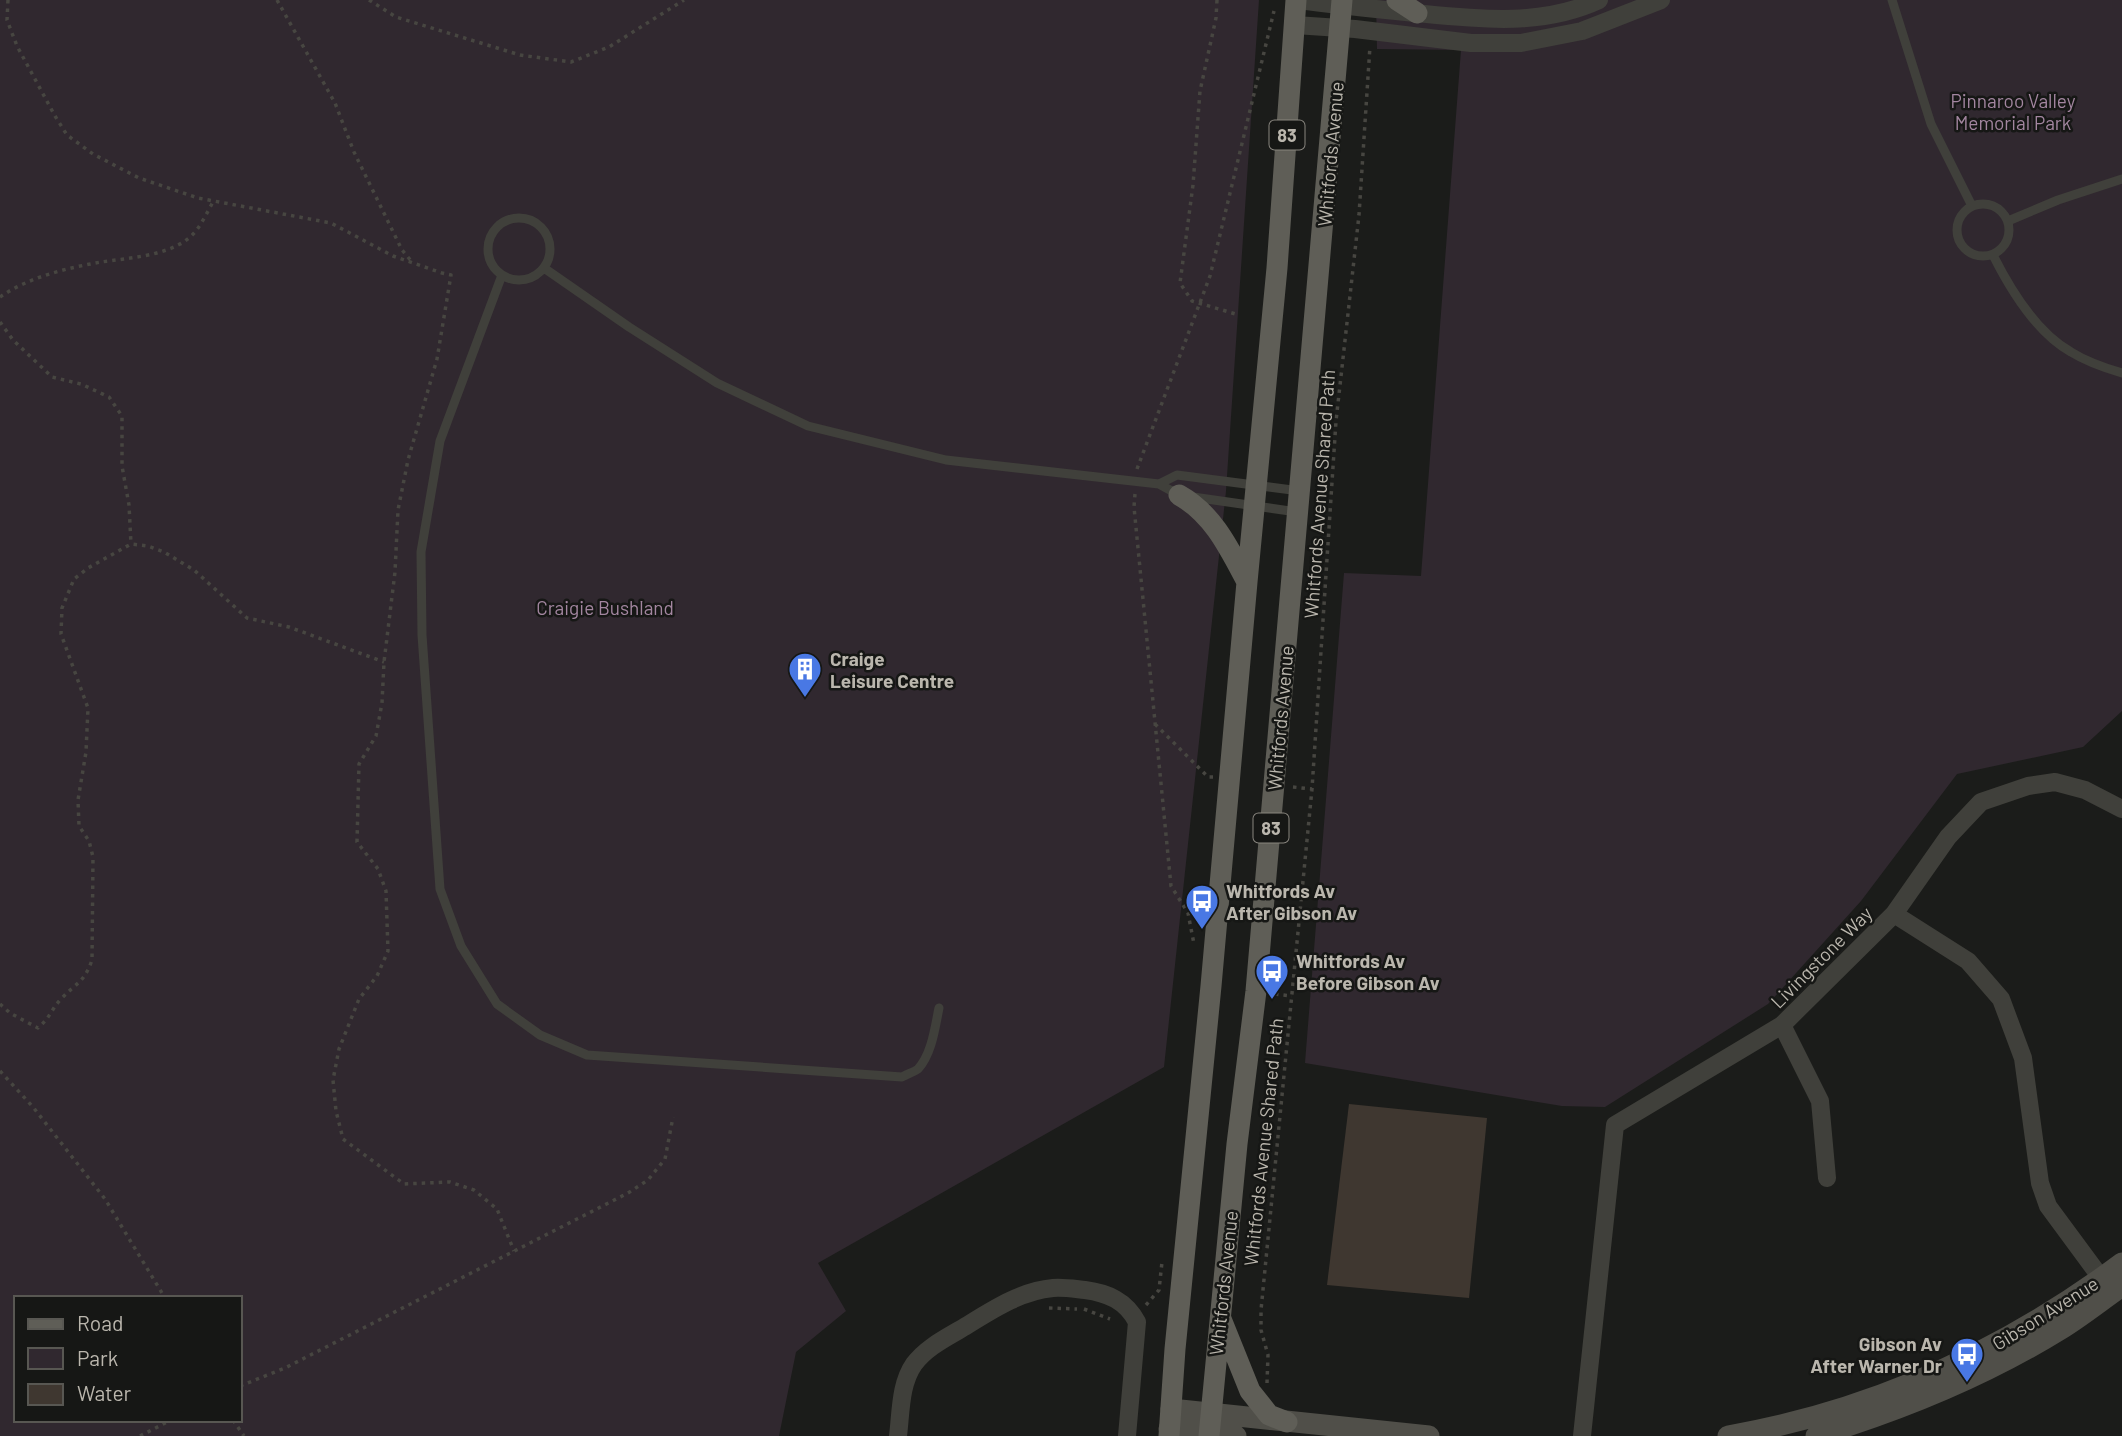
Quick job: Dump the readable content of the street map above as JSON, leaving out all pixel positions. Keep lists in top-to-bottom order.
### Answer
{
  "streets": {
    "main road": ["83", "Whitfords Avenue", "Gibson Avenue"],
    "street": ["Livingstone Way"],
    "path": ["Whitfords Avenue Shared Path"]
  },
  "crossings": [
    ["Livingstone Way", "Gibson Avenue"]
  ],
  "parks": ["Pinnaroo Valley Memorial Park", "Craigie Bushland"],
  "places": {
    "building": ["Craige Leisure Centre"],
    "bus stop": ["Whitfords Av After Gibson Av", "Whitfords Av Before Gibson Av", "Gibson Av After Warner Dr"]
  },
  "legend": ["Road", "Park", "Water"]
}
